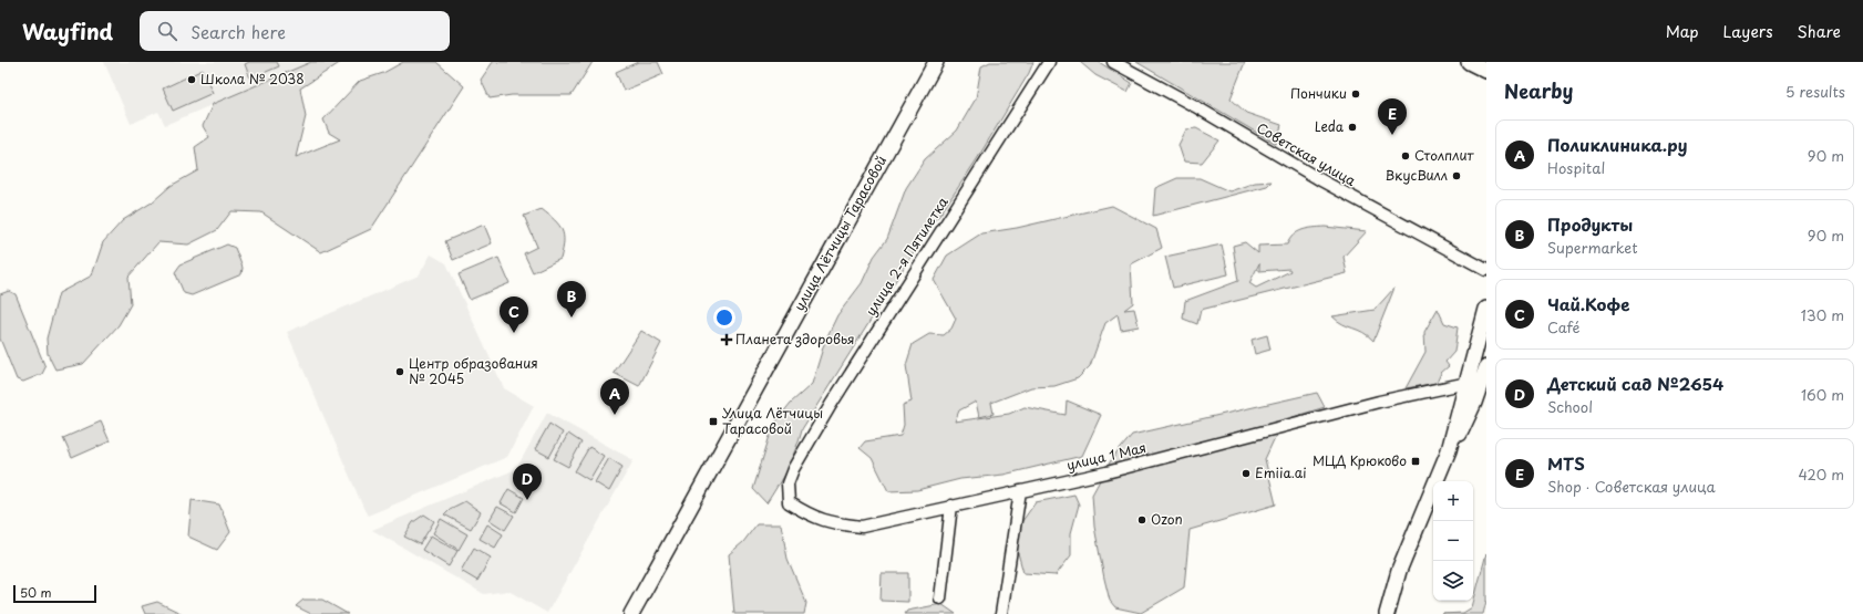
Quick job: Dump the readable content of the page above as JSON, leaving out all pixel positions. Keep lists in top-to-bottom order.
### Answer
{
  "streets": {
    "main road": ["улица Лётчицы Тарасовой"],
    "street": ["Советская улица", "улица 2-я Пятилетка", "улица 1 Мая"]
  },
  "crossings": [
    ["улица 2-я Пятилетка", "улица 1 Мая"]
  ],
  "places": {
    "other": [
      "Школа № 2038",
      "Пончики",
      "Leda",
      "Столплит",
      "ВкусВилл",
      "Центр образования № 2045",
      "Emiia.ai",
      "Ozon"
    ],
    "health": ["Планета здоровья"],
    "transit": ["Улица Лётчицы Тарасовой", "МЦД Крюково"]
  },
  "scale_bar": "50 m",
  "page": {
    "header": "Wayfind",
    "search": "Search here",
    "nav": ["Map", "Layers", "Share"],
    "heading": ["Nearby", "5 results"],
    "pins": [
      "E",
      "B",
      "C",
      "A",
      "D"
    ],
    "list": [
      {
        "mark": "A",
        "name": "Поликлиника.ру",
        "note": "Hospital",
        "value": "90 m"
      },
      {
        "mark": "B",
        "name": "Продукты",
        "note": "Supermarket",
        "value": "90 m"
      },
      {
        "mark": "C",
        "name": "Чай.Кофе",
        "note": "Café",
        "value": "130 m"
      },
      {
        "mark": "D",
        "name": "Детский сад №2654",
        "note": "School",
        "value": "160 m"
      },
      {
        "mark": "E",
        "name": "MTS",
        "note": "Shop · Советская улица",
        "value": "420 m"
      }
    ],
    "map_buttons": ["+", "−"],
    "scale": "50 m"
  }
}
